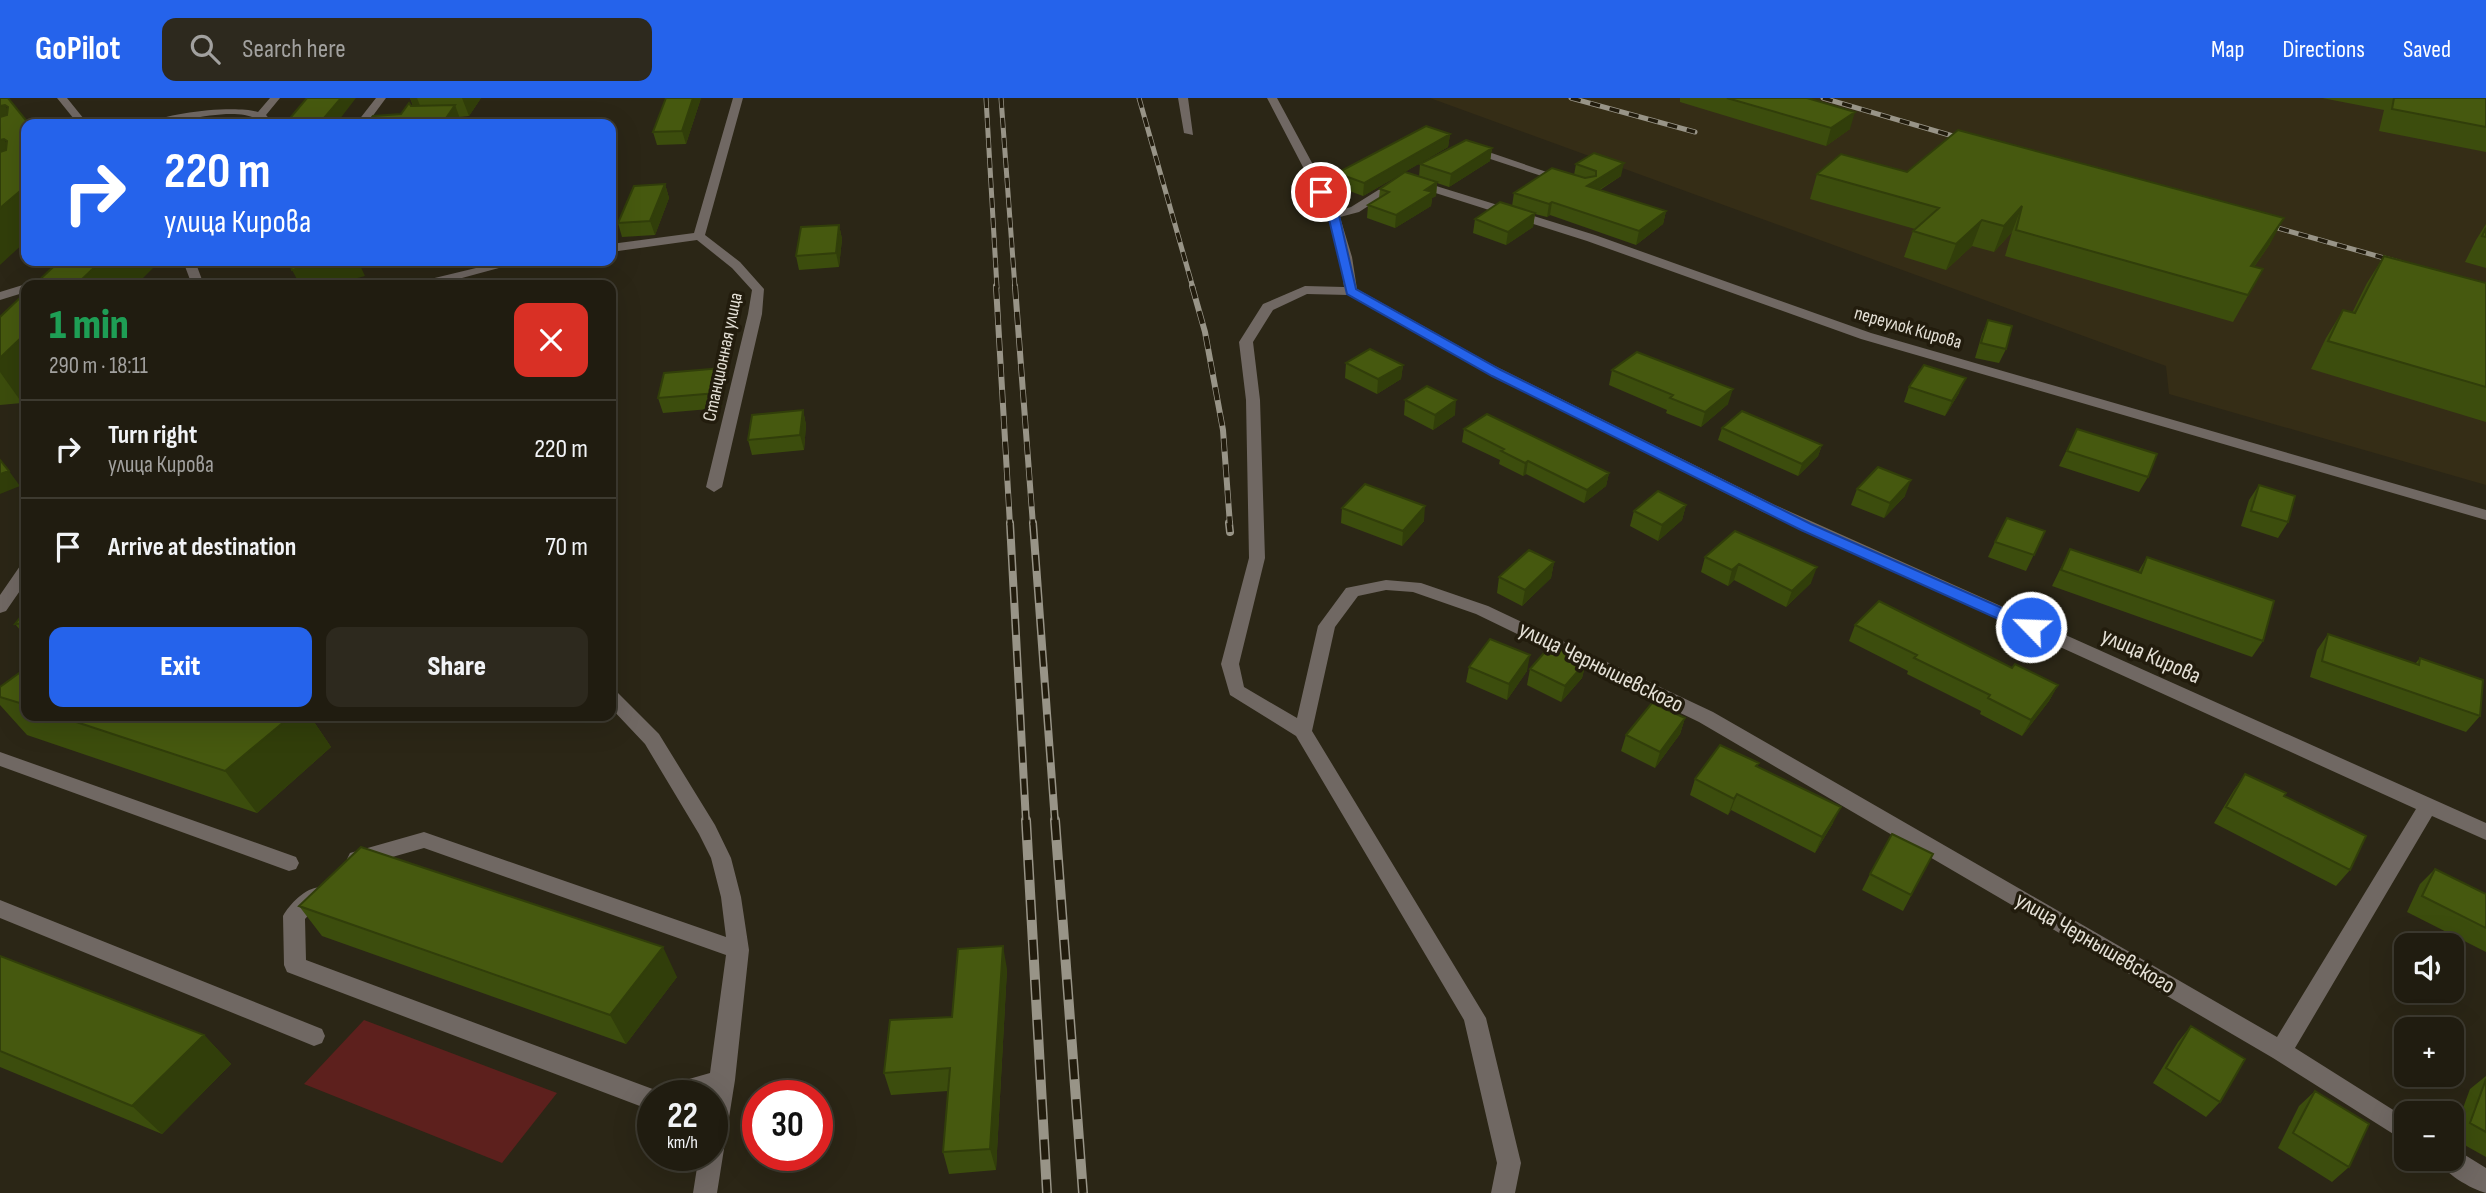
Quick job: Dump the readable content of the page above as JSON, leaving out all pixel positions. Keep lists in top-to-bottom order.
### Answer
{
  "streets": {
    "street": [
      "переулок Кирова",
      "Станционная улица",
      "улица Кирова",
      "улица Чернышевского"
    ]
  },
  "page": {
    "header": "GoPilot",
    "search": "Search here",
    "nav": ["Map", "Directions", "Saved"],
    "turn": ["220 m", "улица Кирова"],
    "heading": ["1 min", "290 m · 18:11"],
    "list": [
      {
        "name": "Turn right",
        "note": "улица Кирова",
        "value": "220 m"
      },
      {
        "name": "Arrive at destination",
        "value": "70 m"
      }
    ],
    "buttons": ["Exit", "Share"],
    "map_buttons": ["+", "−"],
    "speed": "22 km/h",
    "limit": "30"
  }
}
